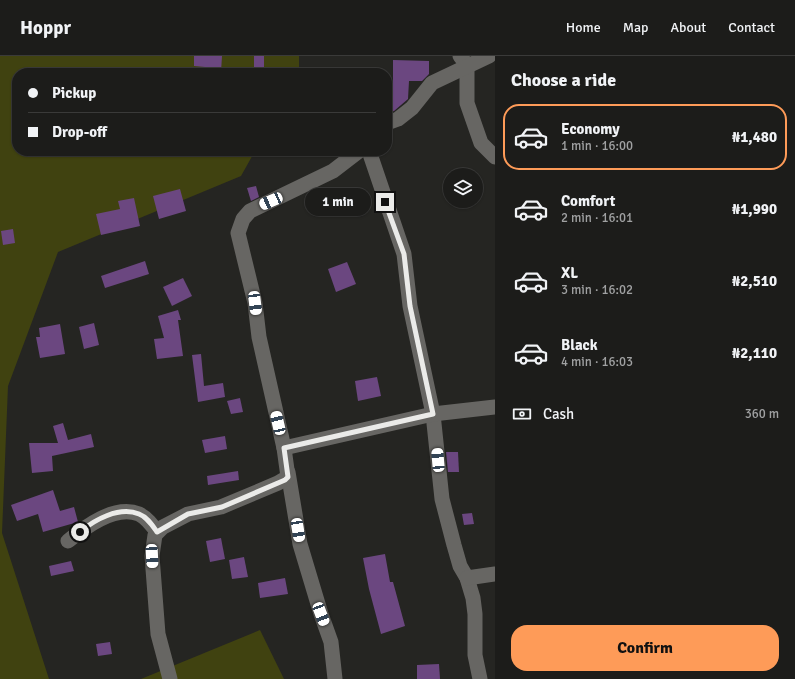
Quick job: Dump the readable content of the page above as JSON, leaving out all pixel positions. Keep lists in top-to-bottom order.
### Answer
{
  "page": {
    "header": "Hoppr",
    "nav": [
      "Home",
      "Map",
      "About",
      "Contact"
    ],
    "heading": "Choose a ride",
    "banner": ["Pickup", "Drop-off"],
    "list": [
      {
        "name": "Economy",
        "note": "1 min · 16:00",
        "value": "₦1,480"
      },
      {
        "name": "Comfort",
        "note": "2 min · 16:01",
        "value": "₦1,990"
      },
      {
        "name": "XL",
        "note": "3 min · 16:02",
        "value": "₦2,510"
      },
      {
        "name": "Black",
        "note": "4 min · 16:03",
        "value": "₦2,110"
      }
    ],
    "bubble": "1 min",
    "pay": ["Cash", "360 m"],
    "buttons": "Confirm"
  }
}
